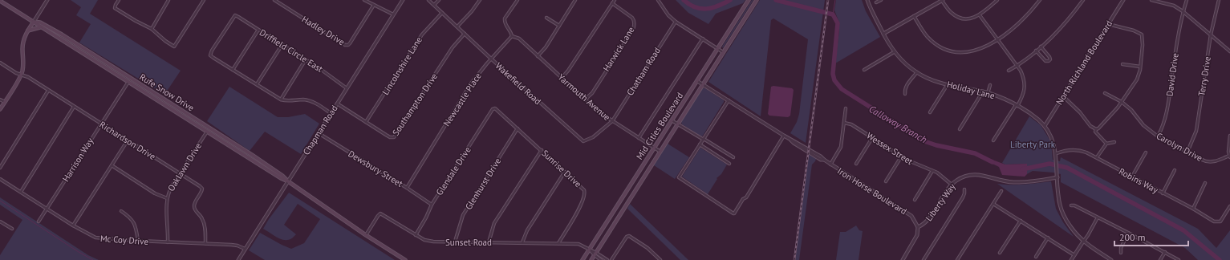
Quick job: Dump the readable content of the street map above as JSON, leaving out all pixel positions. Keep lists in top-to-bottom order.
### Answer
{
  "streets": {
    "main road": ["Rufe Snow Drive", "Mid Cities Boulevard"],
    "street": [
      "Hadley Drive",
      "Harwick Lane",
      "Driffield Circle East",
      "North Richland Boulevard",
      "Lincolnshire Lane",
      "Chatham Road",
      "David Drive",
      "Terry Drive",
      "Wakefield Road",
      "Holiday Lane",
      "Yarmouth Avenue",
      "Newcastle Place",
      "Southampton Drive",
      "Chapman Road",
      "Richardson Drive",
      "Carolyn Drive",
      "Wessex Street",
      "Harrison Way",
      "Oaklawn Drive",
      "Dewsbury Street",
      "Sunrise Drive",
      "Glendale Drive",
      "Robins Way",
      "Glenhurst Drive",
      "Iron Horse Boulevard",
      "Liberty Way",
      "Mc Coy Drive",
      "Sunset Road"
    ]
  },
  "crossings": [
    ["Harwick Lane", "Yarmouth Avenue"],
    ["Driffield Circle East", "Chapman Road"],
    ["North Richland Boulevard", "Holiday Lane"],
    ["Lincolnshire Lane", "Wakefield Road"],
    ["Lincolnshire Lane", "Southampton Drive"],
    ["Chatham Road", "Wakefield Road"],
    ["Chatham Road", "Yarmouth Avenue"],
    ["David Drive", "Carolyn Drive"],
    ["Terry Drive", "Carolyn Drive"],
    ["Wakefield Road", "Yarmouth Avenue"],
    ["Wakefield Road", "Newcastle Place"],
    ["Wakefield Road", "Southampton Drive"],
    ["Holiday Lane", "Robins Way"],
    ["Holiday Lane", "Liberty Way"],
    ["Rufe Snow Drive", "Chapman Road"],
    ["Rufe Snow Drive", "Harrison Way"],
    ["Rufe Snow Drive", "Oaklawn Drive"],
    ["Rufe Snow Drive", "Sunset Road"],
    ["Yarmouth Avenue", "Newcastle Place"],
    ["Yarmouth Avenue", "Mid Cities Boulevard"],
    ["Newcastle Place", "Dewsbury Street"],
    ["Southampton Drive", "Chapman Road"],
    ["Mid Cities Boulevard", "Iron Horse Boulevard"],
    ["Mid Cities Boulevard", "Sunset Road"],
    ["Chapman Road", "Dewsbury Street"],
    ["Chapman Road", "Mc Coy Drive"],
    ["Richardson Drive", "Harrison Way"],
    ["Richardson Drive", "Oaklawn Drive"],
    ["Richardson Drive", "Mc Coy Drive"],
    ["Wessex Street", "Liberty Way"],
    ["Harrison Way", "Mc Coy Drive"],
    ["Oaklawn Drive", "Mc Coy Drive"],
    ["Dewsbury Street", "Glendale Drive"],
    ["Sunrise Drive", "Glendale Drive"],
    ["Sunrise Drive", "Glenhurst Drive"],
    ["Sunrise Drive", "Sunset Road"],
    ["Glendale Drive", "Sunset Road"],
    ["Glenhurst Drive", "Sunset Road"],
    ["Iron Horse Boulevard", "Liberty Way"]
  ],
  "water": ["Calloway Branch"],
  "parks": ["Liberty Park"],
  "scale_bar": "200 m"
}
